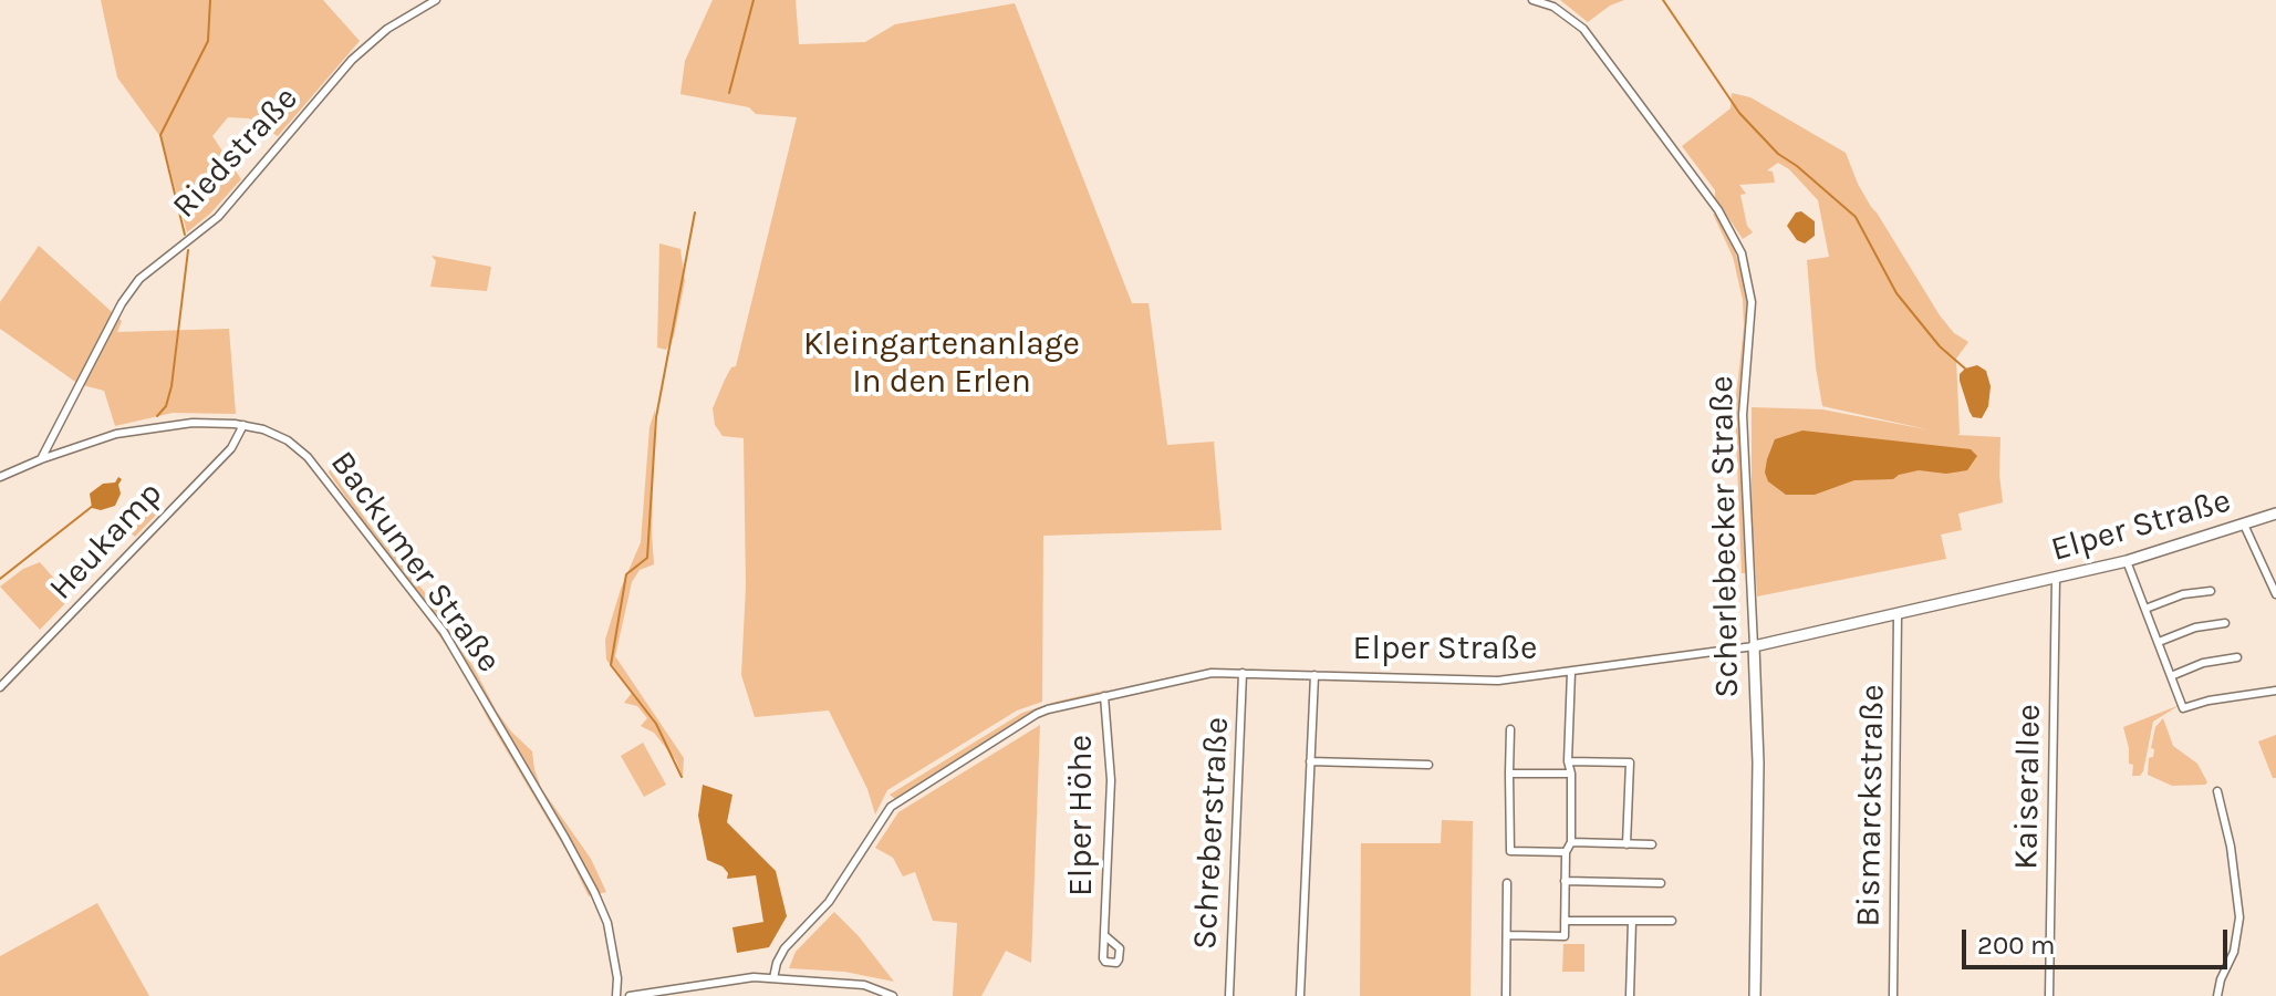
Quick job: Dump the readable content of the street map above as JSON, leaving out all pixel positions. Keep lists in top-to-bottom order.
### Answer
{
  "streets": {
    "street": [
      "Riedstraße",
      "Elper Straße",
      "Scherlebecker Straße",
      "Heukamp",
      "Backumer Straße",
      "Kaiserallee",
      "Bismarckstraße",
      "Elper Höhe",
      "Schreberstraße"
    ]
  },
  "crossings": [
    ["Riedstraße", "Backumer Straße"],
    ["Elper Straße", "Scherlebecker Straße"],
    ["Elper Straße", "Kaiserallee"],
    ["Elper Straße", "Bismarckstraße"],
    ["Elper Straße", "Elper Höhe"],
    ["Elper Straße", "Schreberstraße"],
    ["Heukamp", "Backumer Straße"]
  ],
  "parks": ["Kleingartenanlage In den Erlen"],
  "scale_bar": "200 m"
}
